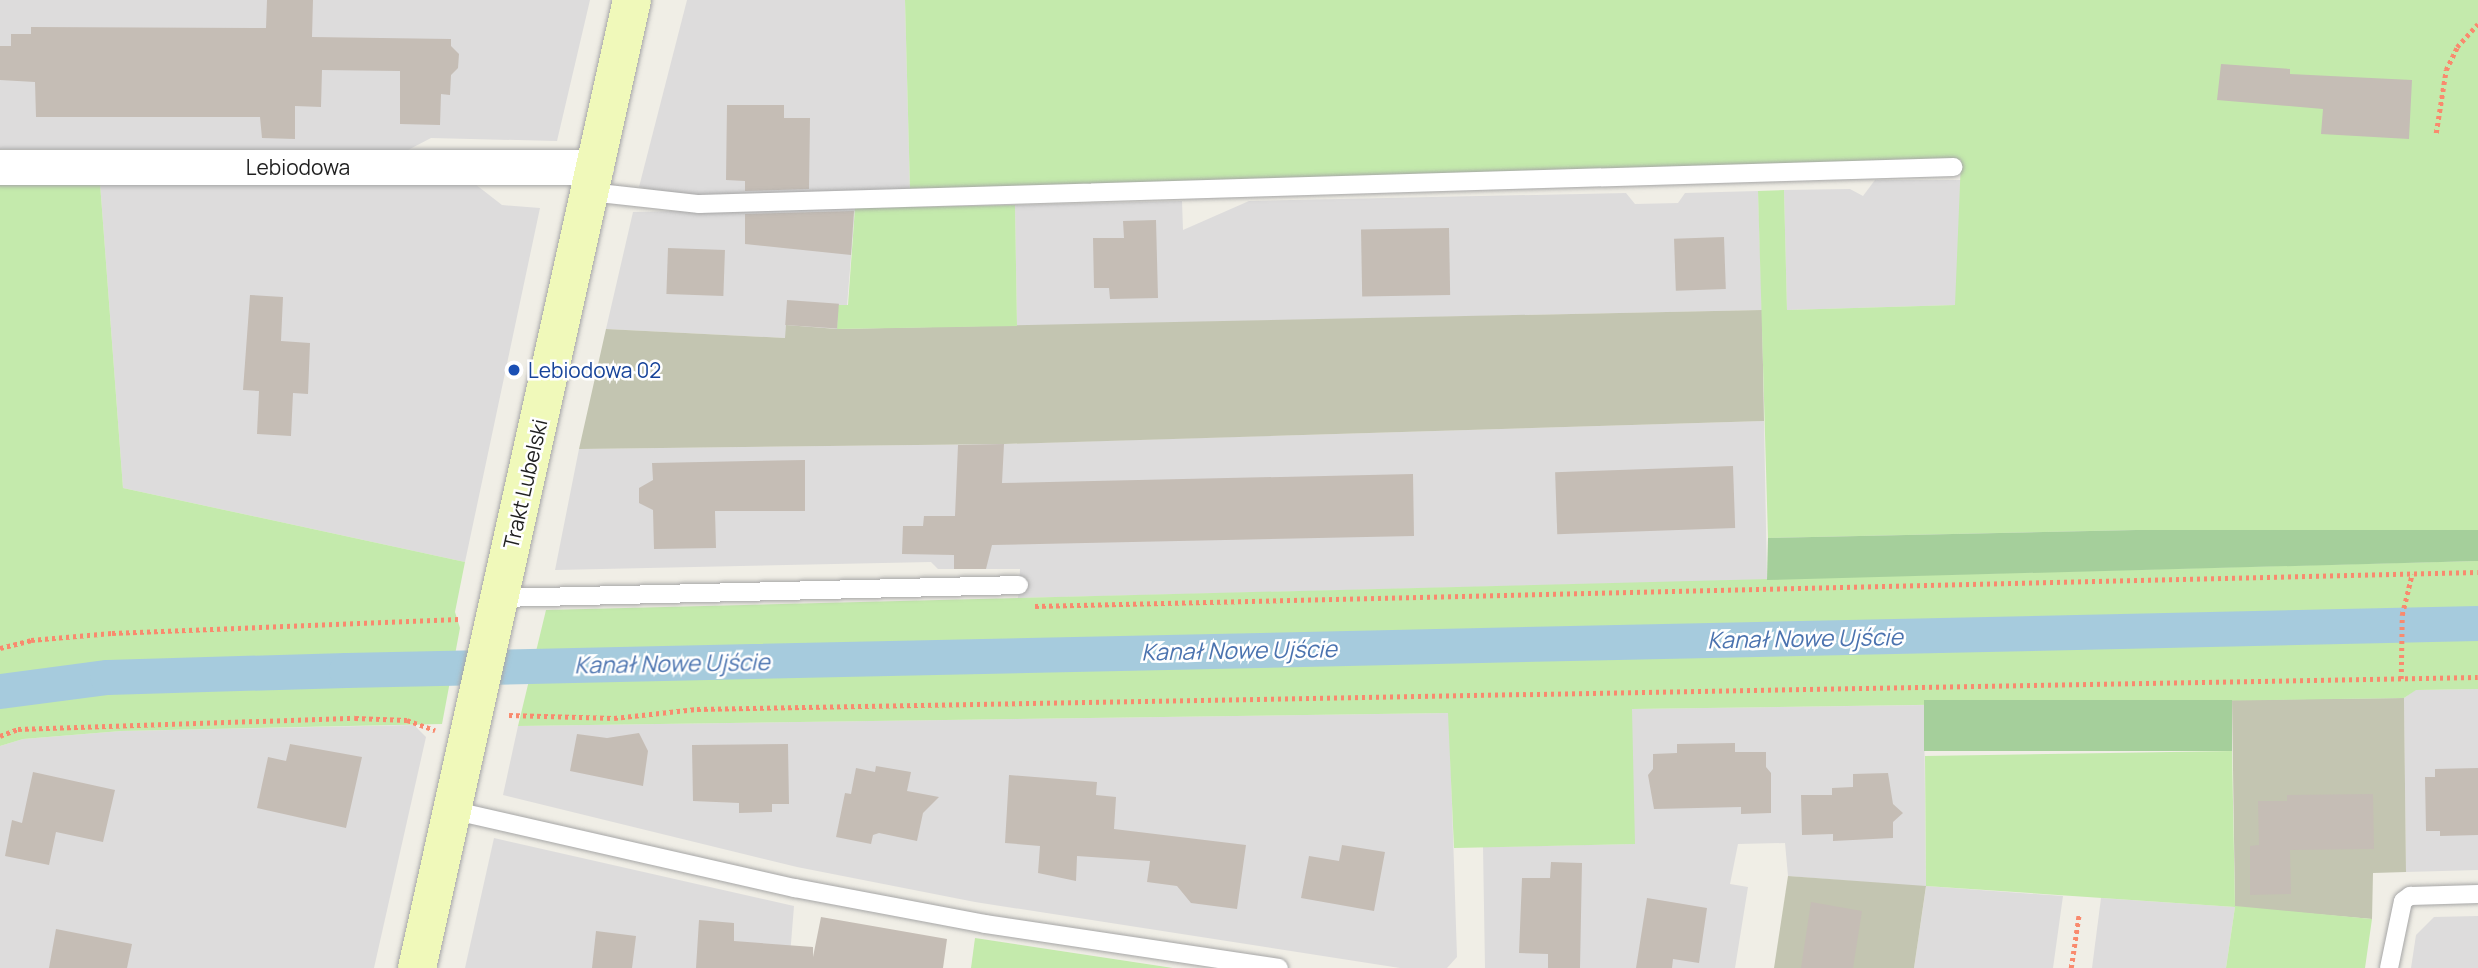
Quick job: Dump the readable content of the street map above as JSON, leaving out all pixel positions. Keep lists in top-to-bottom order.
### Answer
{
  "streets": {
    "street": ["Lebiodowa", "Trakt Lubelski"]
  },
  "crossings": [
    ["Lebiodowa", "Trakt Lubelski"]
  ],
  "water": ["Kanał Nowe Ujście"],
  "places": ["Lebiodowa 02"]
}
